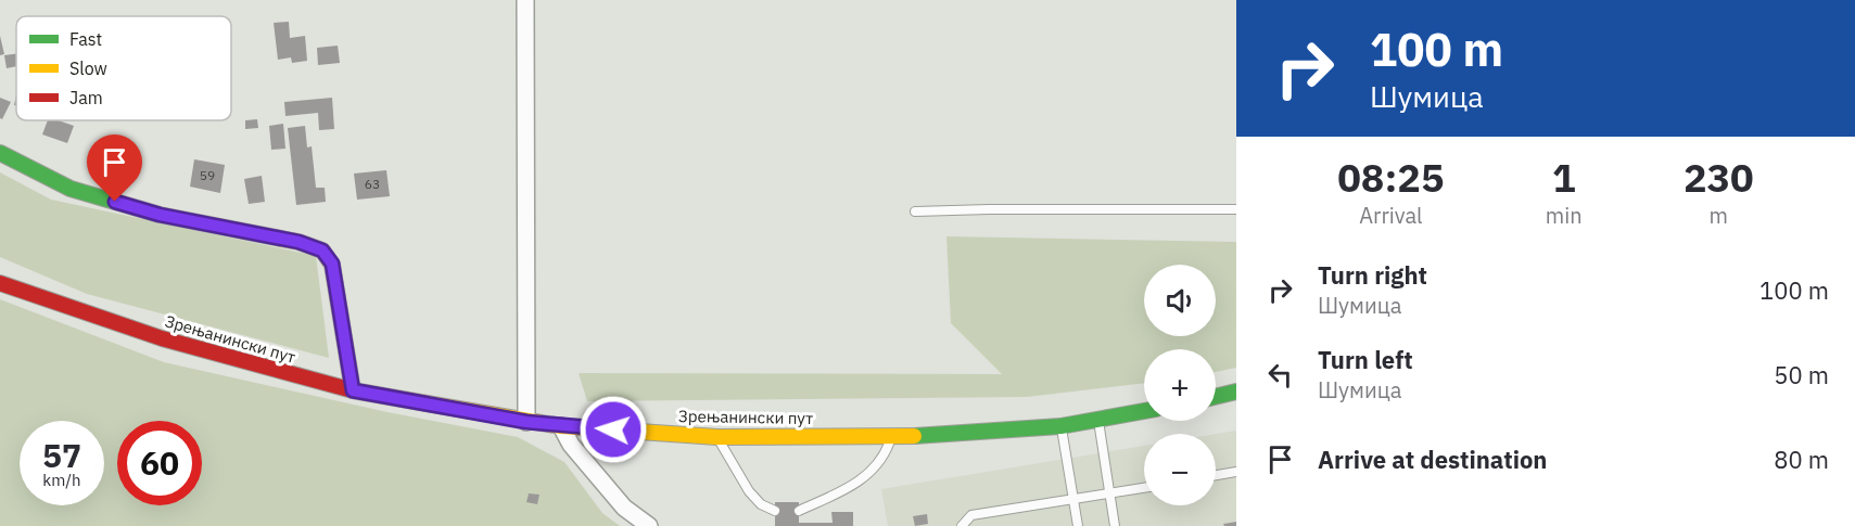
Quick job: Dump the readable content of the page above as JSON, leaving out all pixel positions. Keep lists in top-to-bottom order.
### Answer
{
  "streets": {
    "main road": ["Зрењанински пут"]
  },
  "house_numbers": ["59", "63"],
  "legend": ["Fast", "Slow", "Jam"],
  "page": {
    "turn": ["100 m", "Шумица"],
    "eta": [
      "08:25",
      "Arrival",
      "1",
      "min",
      "230",
      "m"
    ],
    "list": [
      {
        "name": "Turn right",
        "note": "Шумица",
        "value": "100 m"
      },
      {
        "name": "Turn left",
        "note": "Шумица",
        "value": "50 m"
      },
      {
        "name": "Arrive at destination",
        "value": "80 m"
      }
    ],
    "map_buttons": ["+", "−"],
    "speed": "57 km/h",
    "limit": "60"
  }
}
